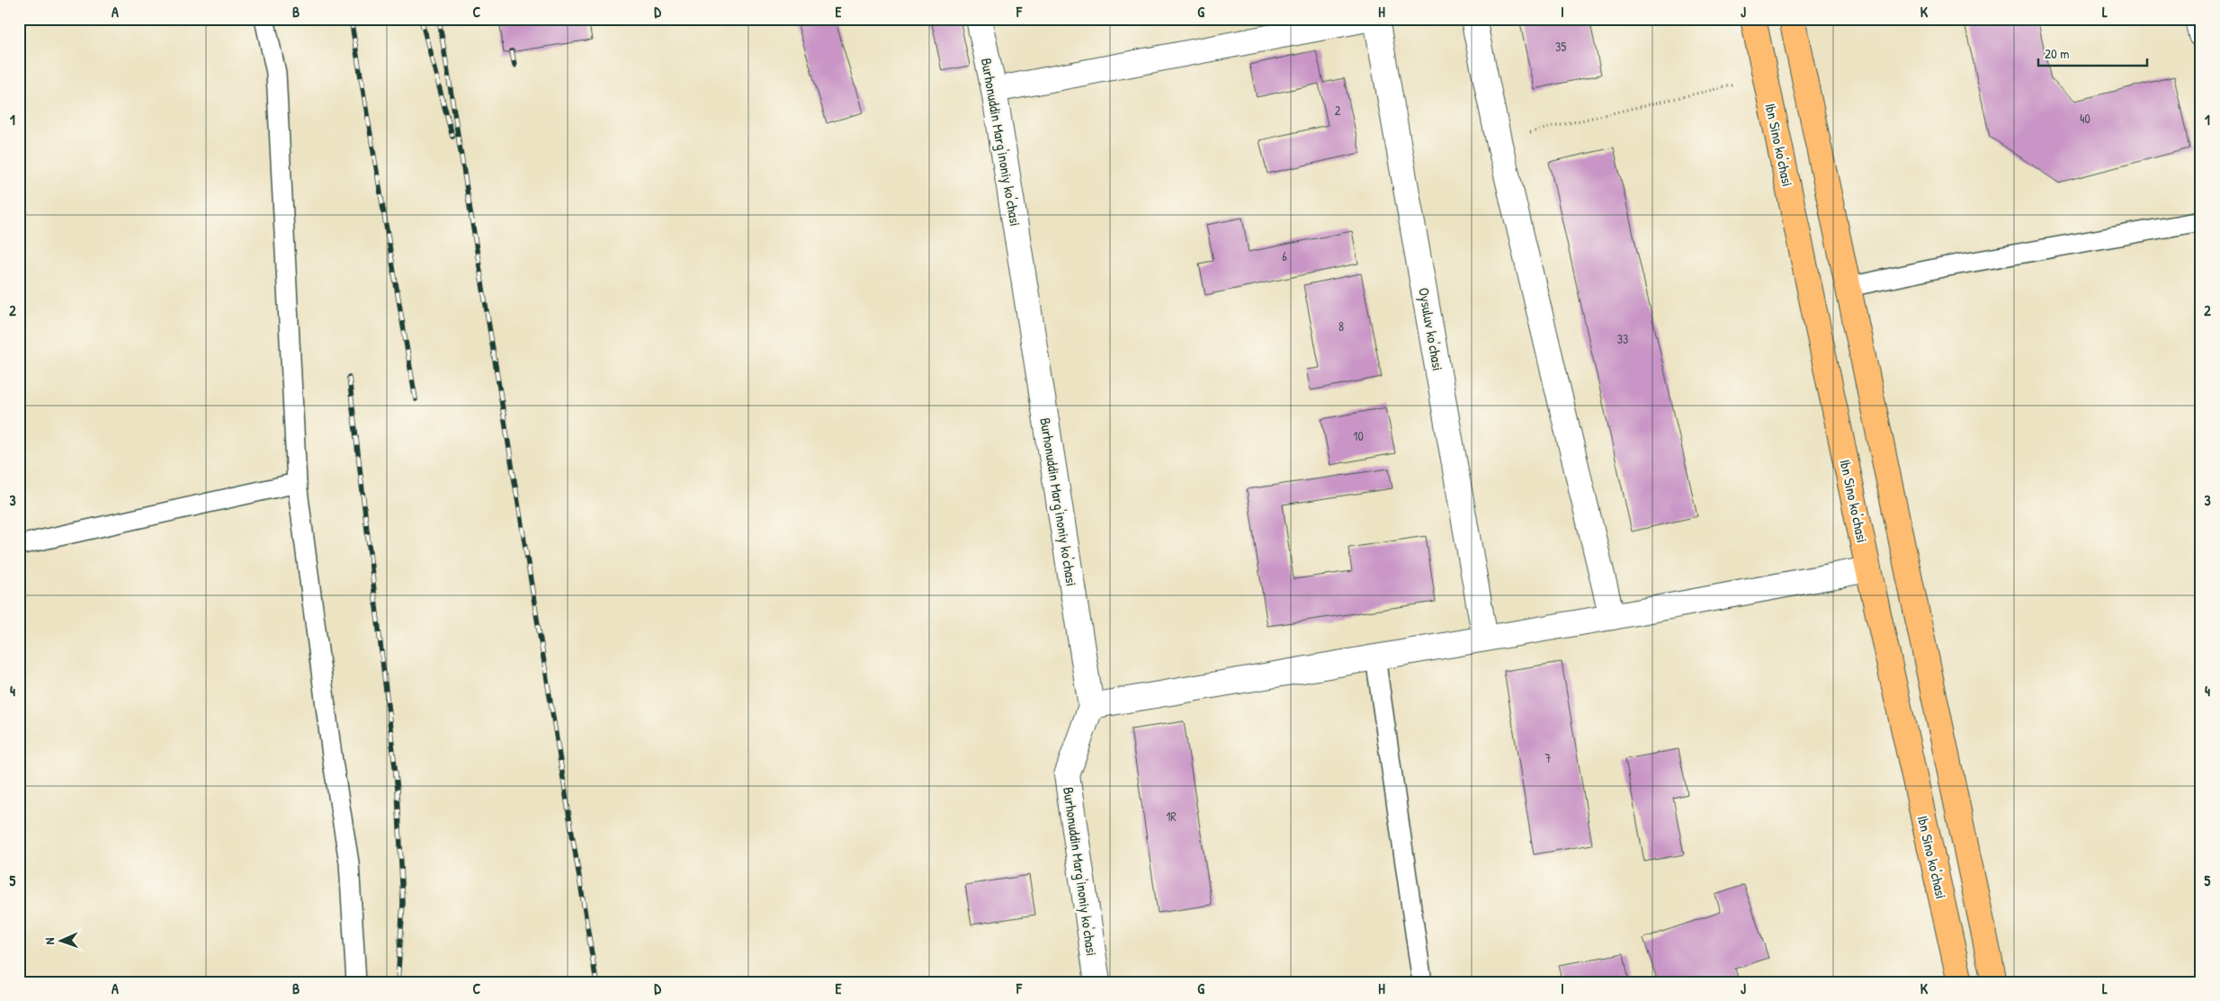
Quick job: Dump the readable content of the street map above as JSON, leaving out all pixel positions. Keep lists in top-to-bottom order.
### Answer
{
  "streets": {
    "main road": ["Ibn Sino ko'chasi"],
    "street": ["Burhonuddin Marg'inoniy ko'chasi", "Oysuluv ko'chasi"]
  },
  "house_numbers": [
    "35",
    "2",
    "40",
    "6",
    "8",
    "33",
    "10",
    "7",
    "1R"
  ],
  "scale_bar": "20 m",
  "north": "left",
  "grid": {
    "columns": [
      "A",
      "B",
      "C",
      "D",
      "E",
      "F",
      "G",
      "H",
      "I",
      "J",
      "K",
      "L"
    ],
    "rows": [
      "1",
      "2",
      "3",
      "4",
      "5"
    ]
  }
}
